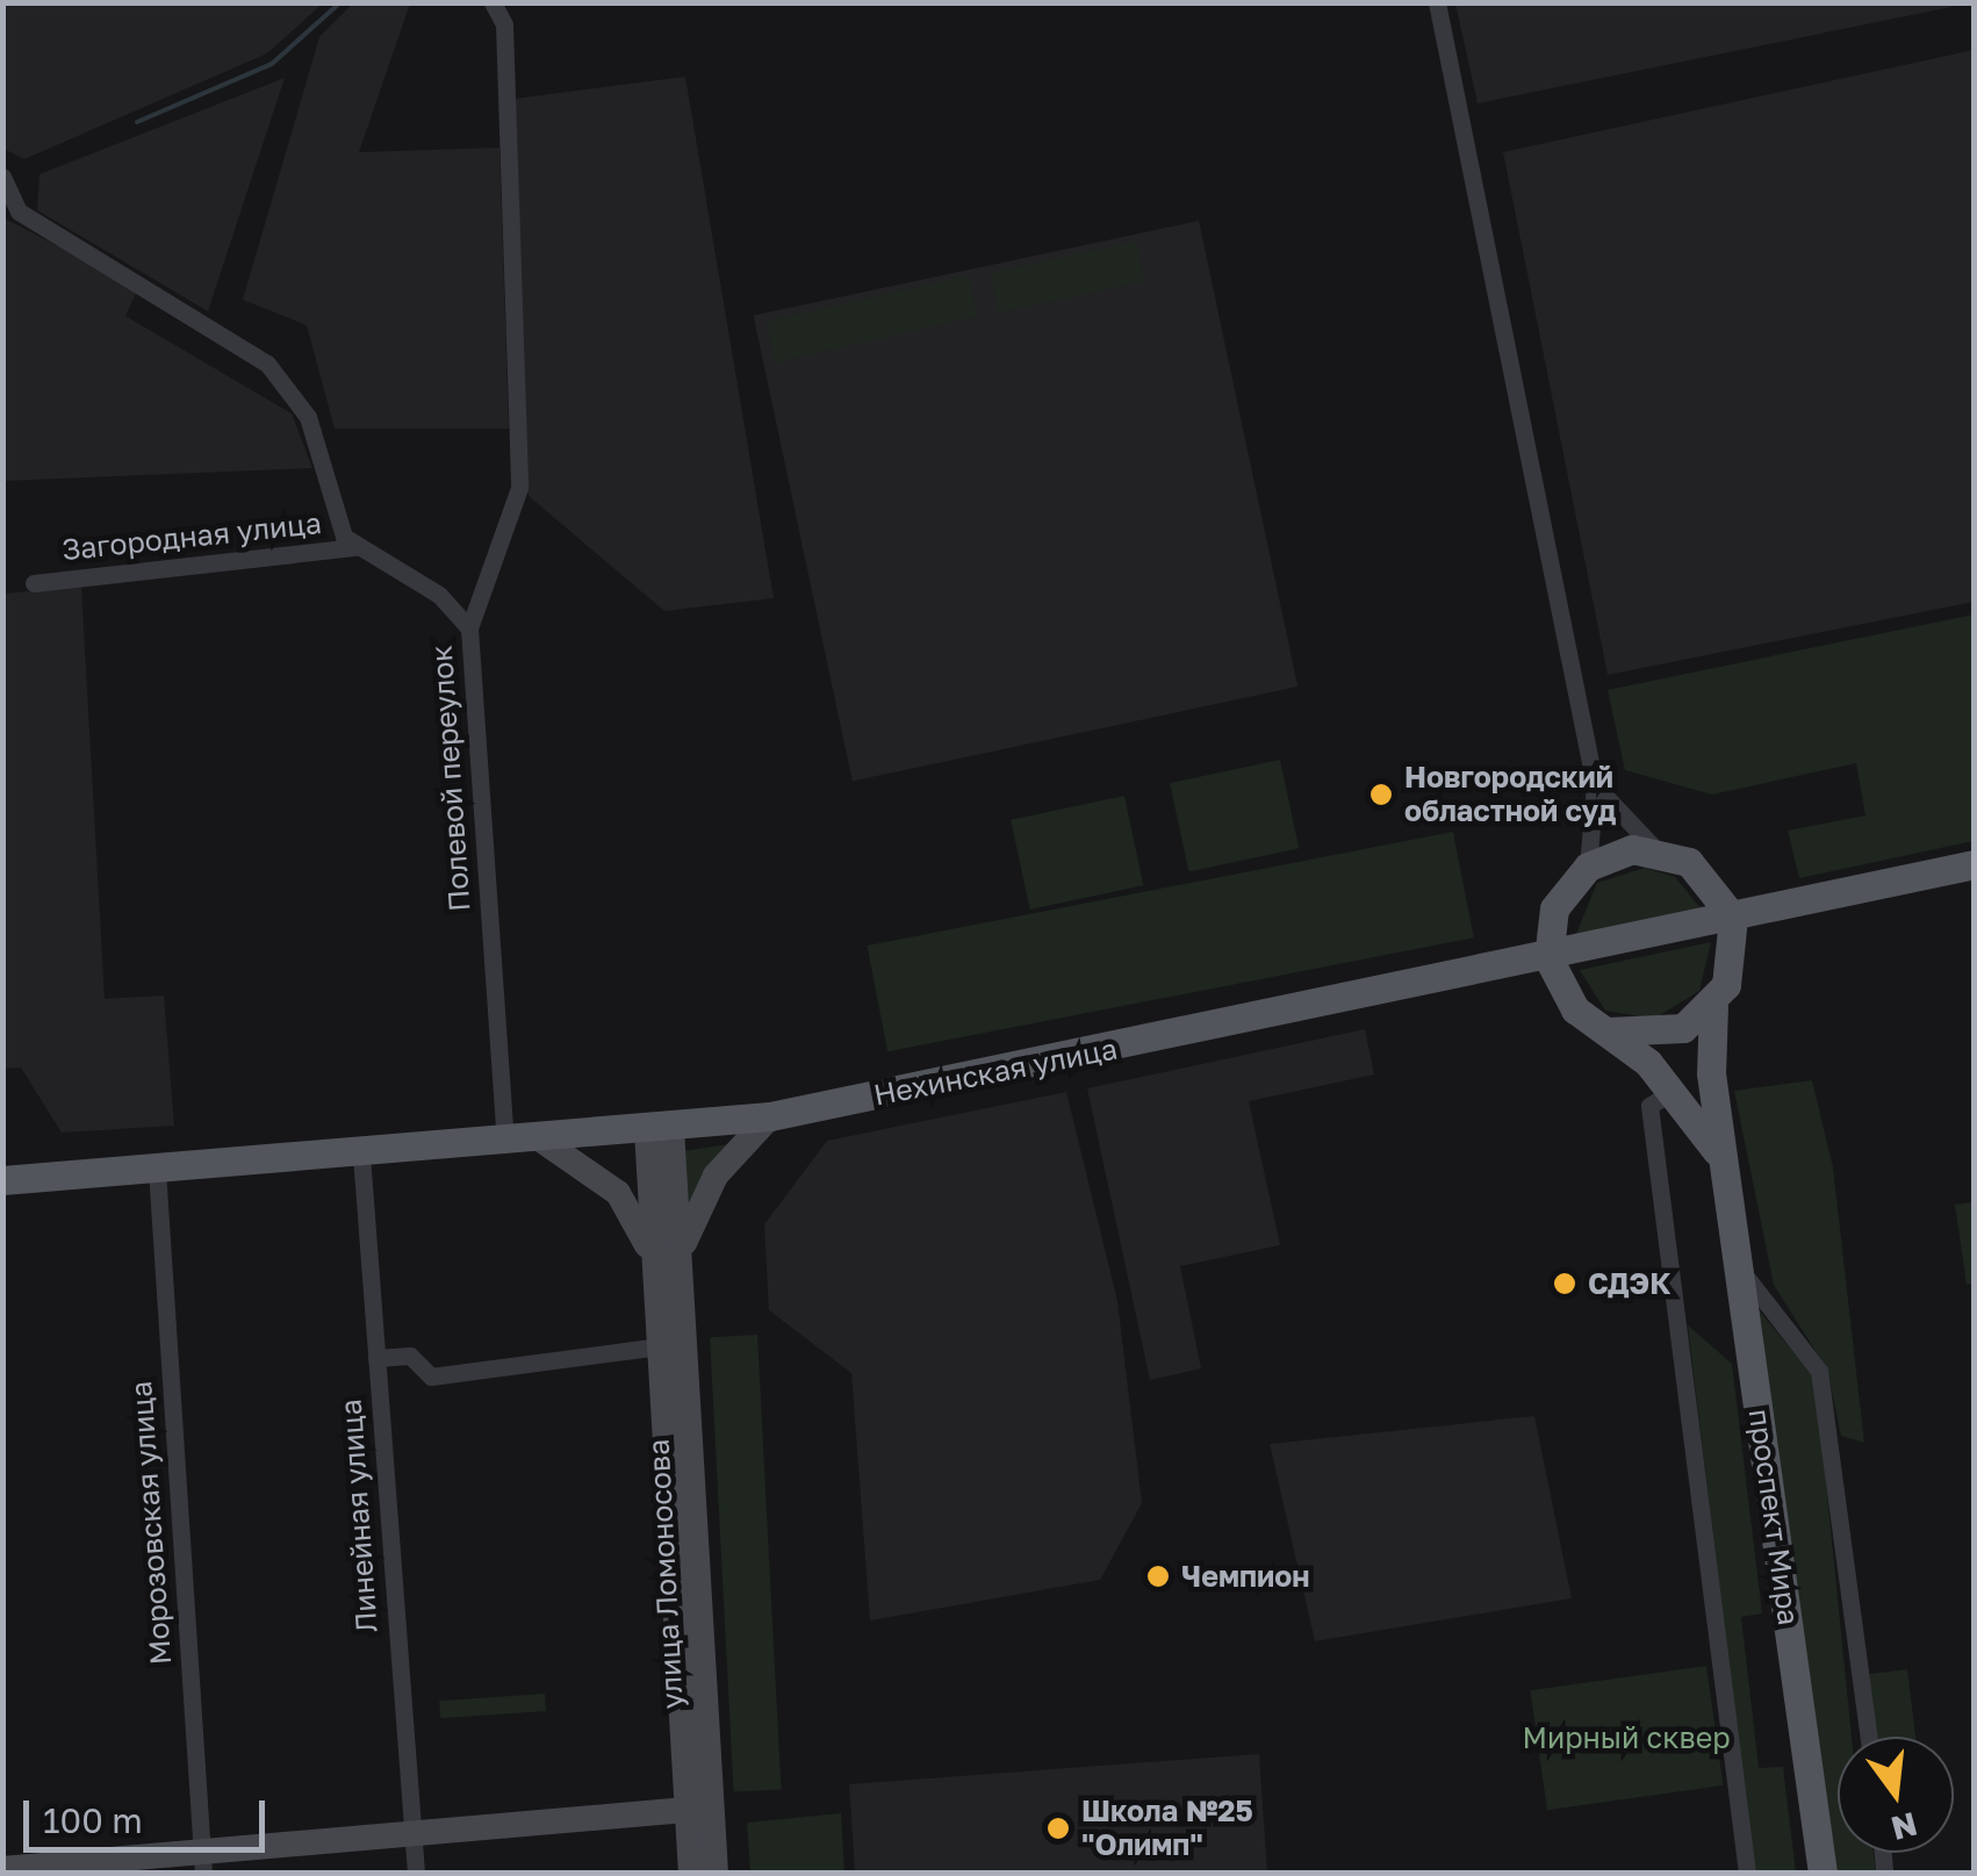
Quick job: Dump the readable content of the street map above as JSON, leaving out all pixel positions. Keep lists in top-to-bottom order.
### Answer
{
  "streets": {
    "main road": ["Нехинская улица", "проспект Мира", "улица Ломоносова"],
    "street": [
      "Загородная улица",
      "Полевой переулок",
      "Линейная улица",
      "Морозовская улица"
    ]
  },
  "crossings": [
    ["Полевой переулок", "Нехинская улица"],
    ["Нехинская улица", "Линейная улица"],
    ["Нехинская улица", "проспект Мира"],
    ["Нехинская улица", "Морозовская улица"],
    ["Нехинская улица", "улица Ломоносова"]
  ],
  "parks": ["Мирный сквер"],
  "places": [
    "Новгородский областной суд",
    "СДЭК",
    "Чемпион",
    "Школа №25 \"Олимп\""
  ],
  "scale_bar": "100 m",
  "north": "bottom"
}
